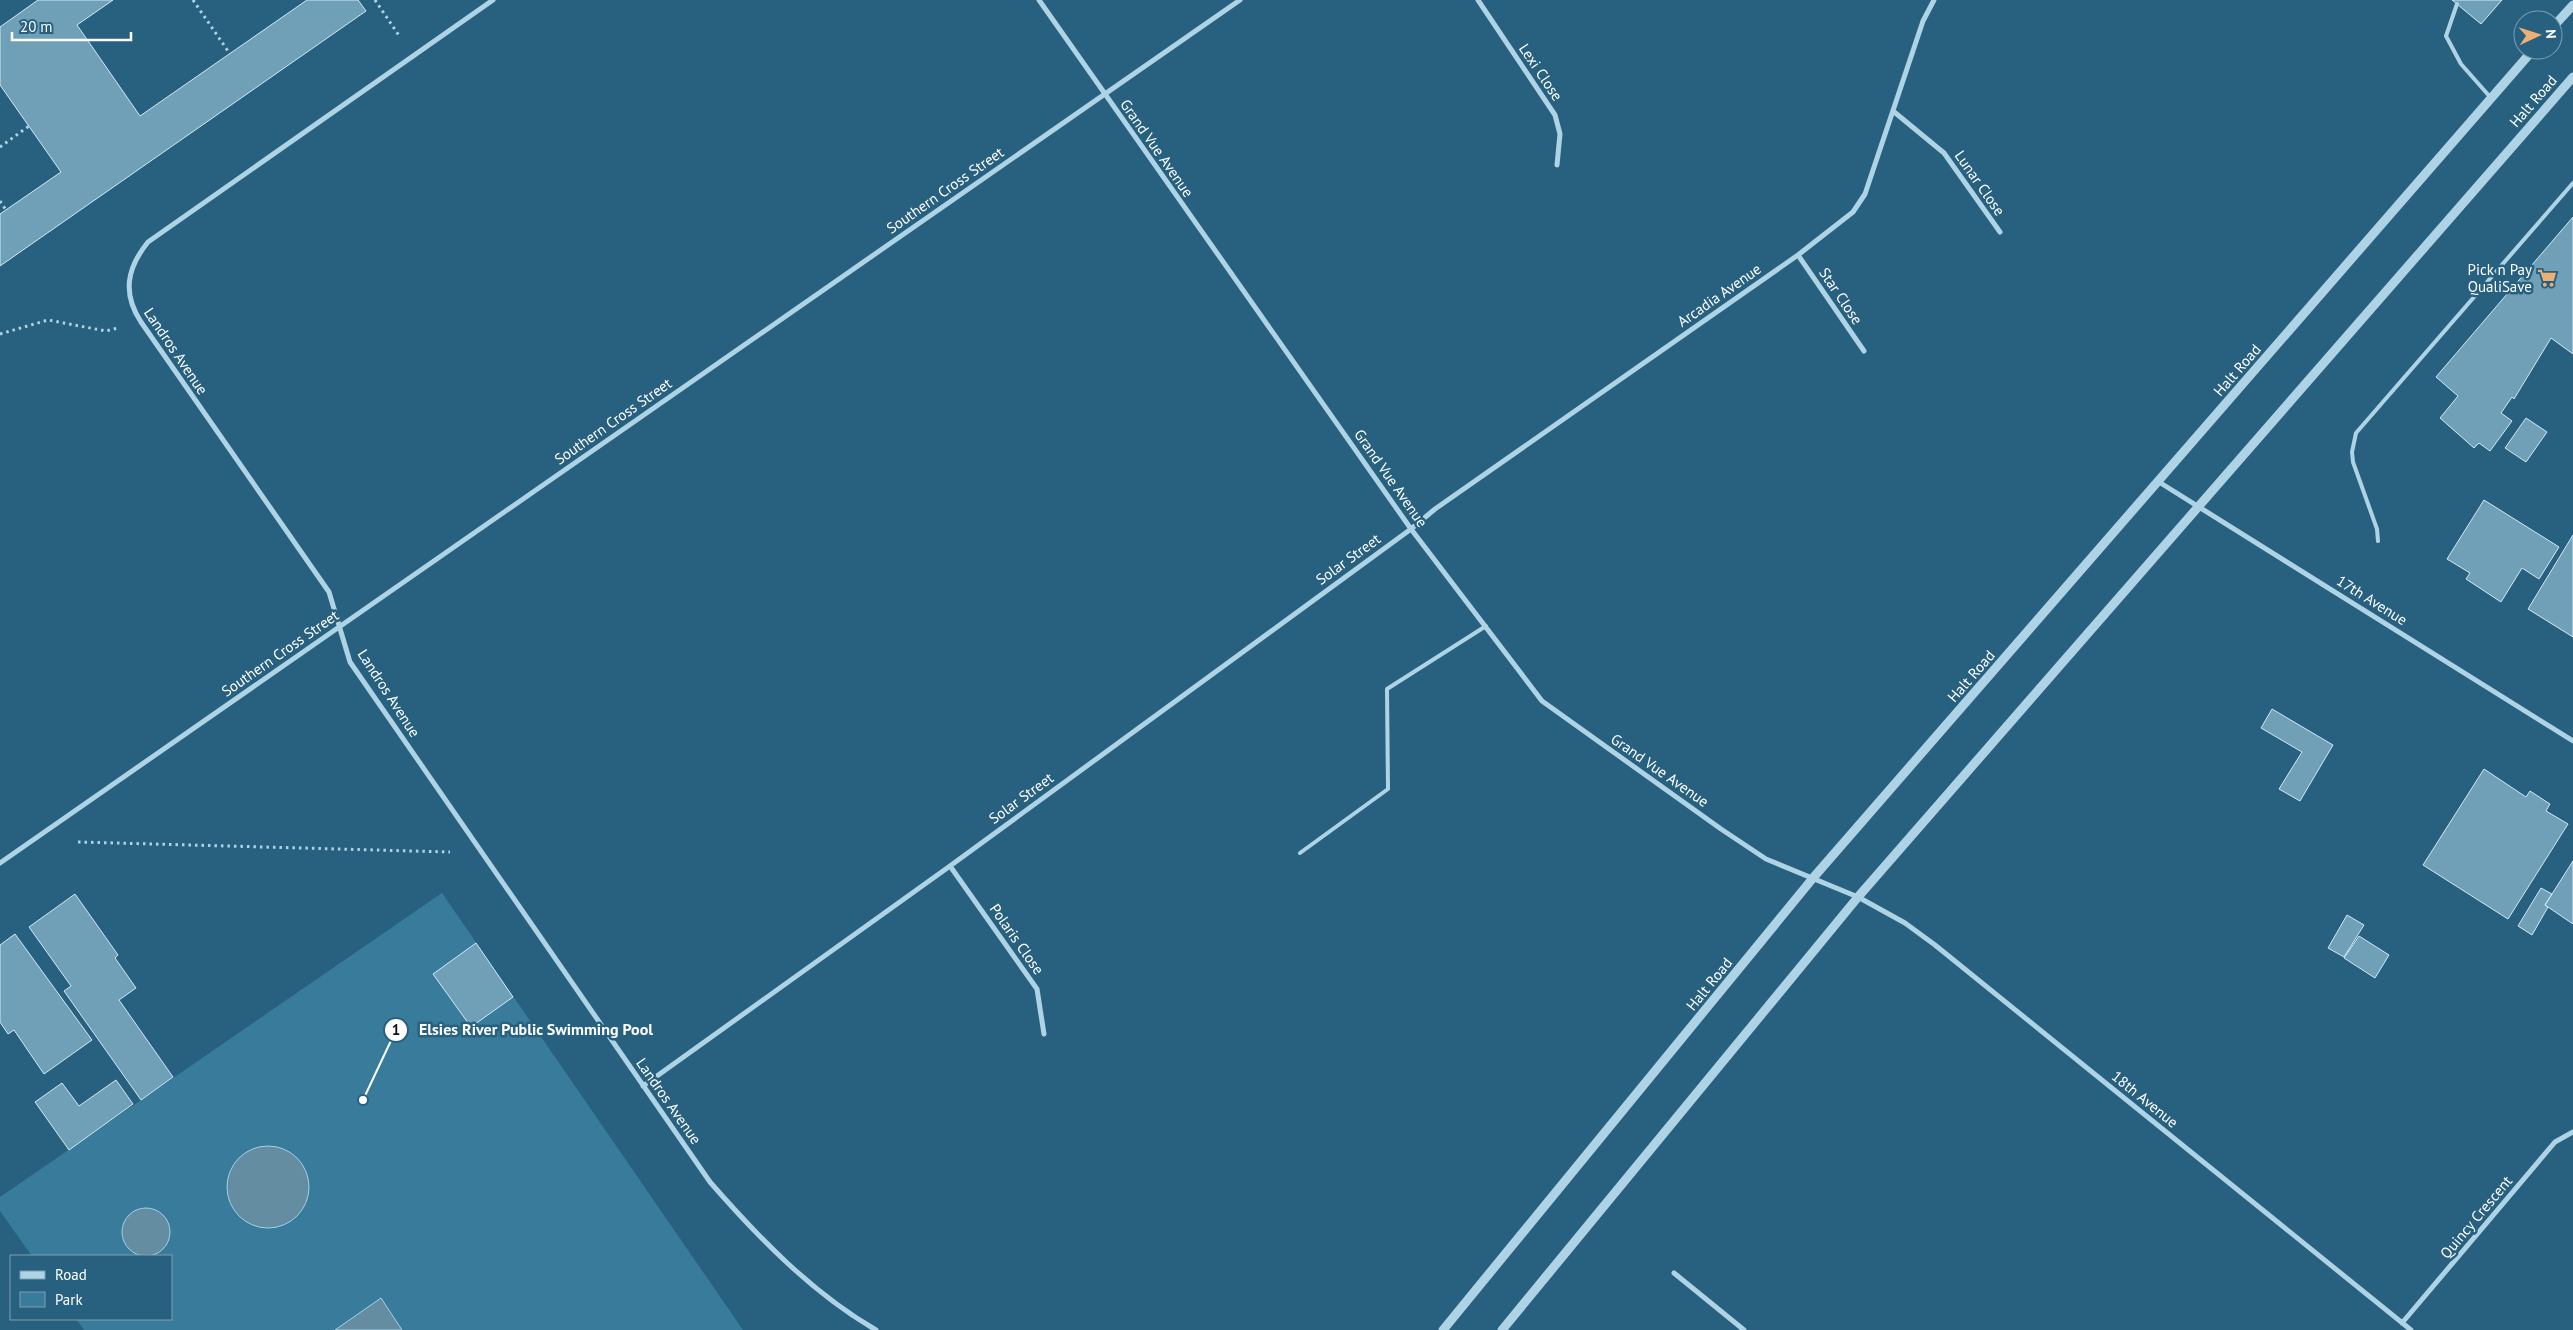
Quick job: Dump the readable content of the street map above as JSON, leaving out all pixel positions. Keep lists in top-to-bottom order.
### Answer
{
  "streets": {
    "street": [
      "Lexi Close",
      "Halt Road",
      "Grand Vue Avenue",
      "Lunar Close",
      "Southern Cross Street",
      "Arcadia Avenue",
      "Star Close",
      "Landros Avenue",
      "Solar Street",
      "17th Avenue",
      "Polaris Close",
      "18th Avenue",
      "Quincy Crescent"
    ]
  },
  "crossings": [
    ["Halt Road", "Grand Vue Avenue"],
    ["Halt Road", "17th Avenue"],
    ["Halt Road", "18th Avenue"],
    ["Grand Vue Avenue", "Southern Cross Street"],
    ["Grand Vue Avenue", "Arcadia Avenue"],
    ["Grand Vue Avenue", "Solar Street"],
    ["Grand Vue Avenue", "18th Avenue"],
    ["Lunar Close", "Arcadia Avenue"],
    ["Southern Cross Street", "Landros Avenue"],
    ["Arcadia Avenue", "Star Close"],
    ["Arcadia Avenue", "Solar Street"],
    ["Landros Avenue", "Solar Street"],
    ["Solar Street", "Polaris Close"],
    ["18th Avenue", "Quincy Crescent"]
  ],
  "places": {
    "supermarket": ["Pick n Pay QualiSave"],
    "other": ["Elsies River Public Swimming Pool"]
  },
  "legend": ["Road", "Park"],
  "scale_bar": "20 m",
  "north": "right"
}
